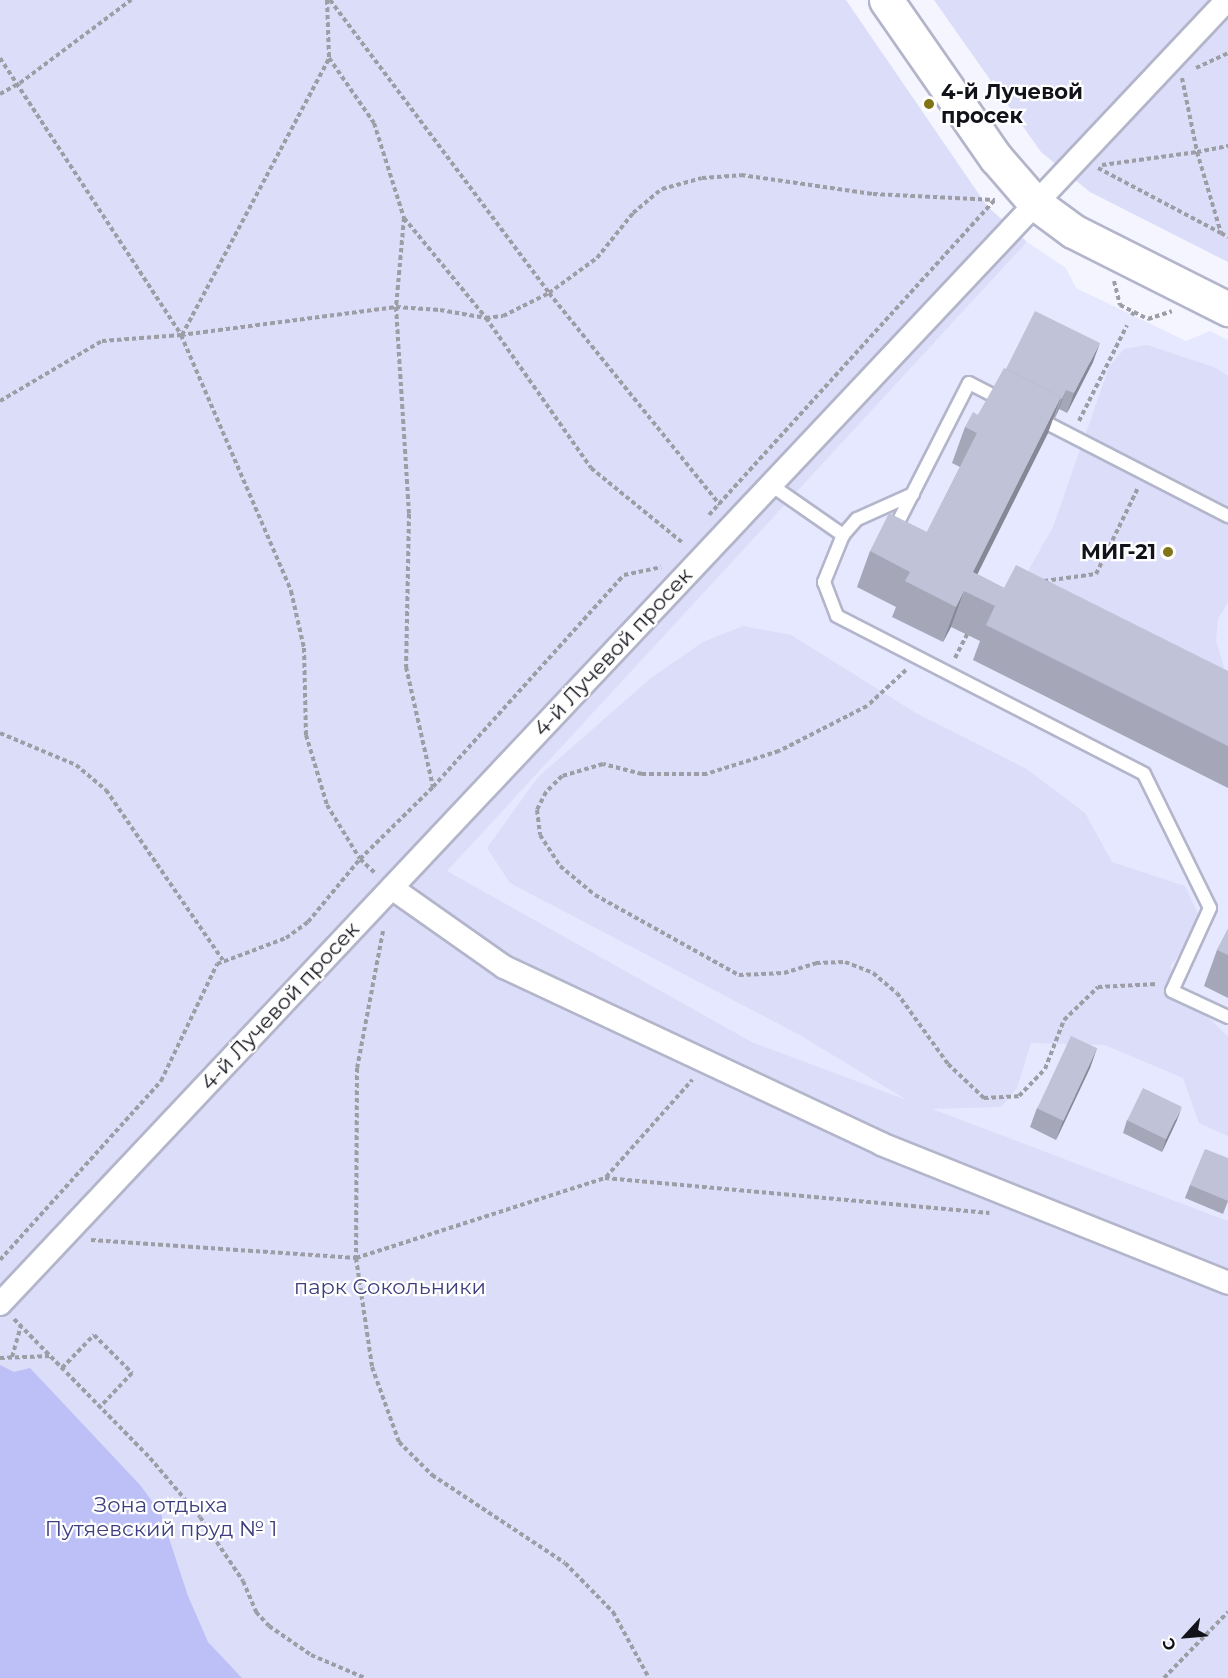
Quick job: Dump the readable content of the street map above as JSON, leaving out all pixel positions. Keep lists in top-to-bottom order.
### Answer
{
  "streets": {
    "street": ["4-й Лучевой просек"]
  },
  "parks": ["парк Сокольники", "Зона отдыха Путяевский пруд № 1"],
  "places": ["4-й Лучевой просек", "МИГ-21"],
  "north": "bottom left"
}
